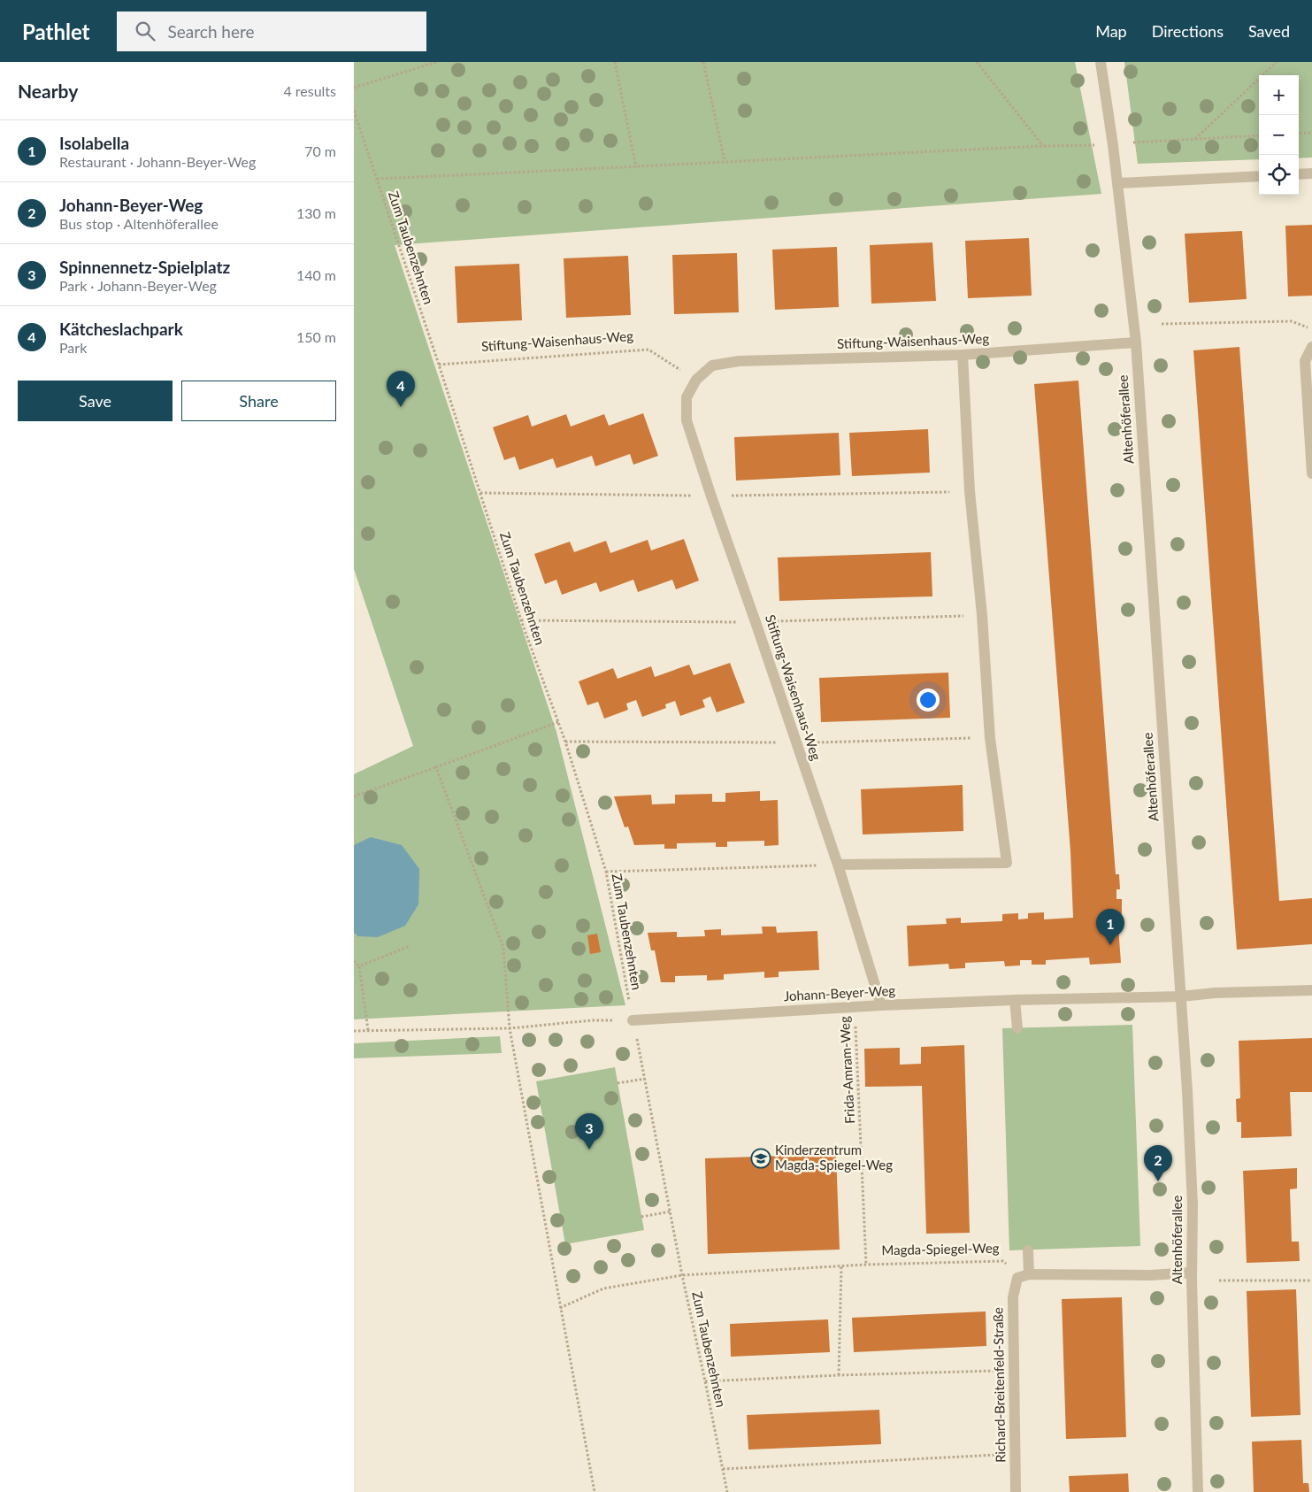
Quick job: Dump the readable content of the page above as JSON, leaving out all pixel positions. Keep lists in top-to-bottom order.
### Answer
{
  "streets": {
    "street": [
      "Stiftung-Waisenhaus-Weg",
      "Altenhöferallee",
      "Johann-Beyer-Weg",
      "Richard-Breitenfeld-Straße"
    ],
    "path": ["Zum Taubenzehnten", "Frida-Amram-Weg", "Magda-Spiegel-Weg"]
  },
  "crossings": [
    ["Zum Taubenzehnten", "Stiftung-Waisenhaus-Weg"],
    ["Zum Taubenzehnten", "Johann-Beyer-Weg"],
    ["Zum Taubenzehnten", "Magda-Spiegel-Weg"],
    ["Stiftung-Waisenhaus-Weg", "Altenhöferallee"],
    ["Stiftung-Waisenhaus-Weg", "Johann-Beyer-Weg"],
    ["Altenhöferallee", "Johann-Beyer-Weg"],
    ["Johann-Beyer-Weg", "Frida-Amram-Weg"],
    ["Frida-Amram-Weg", "Magda-Spiegel-Weg"],
    ["Magda-Spiegel-Weg", "Richard-Breitenfeld-Straße"]
  ],
  "places": {
    "school or university": ["Kinderzentrum Magda-Spiegel-Weg"]
  },
  "page": {
    "header": "Pathlet",
    "search": "Search here",
    "nav": ["Map", "Directions", "Saved"],
    "heading": ["Nearby", "4 results"],
    "map_buttons": ["+", "−"],
    "list": [
      {
        "mark": "1",
        "name": "Isolabella",
        "note": "Restaurant · Johann-Beyer-Weg",
        "value": "70 m"
      },
      {
        "mark": "2",
        "name": "Johann-Beyer-Weg",
        "note": "Bus stop · Altenhöferallee",
        "value": "130 m"
      },
      {
        "mark": "3",
        "name": "Spinnennetz-Spielplatz",
        "note": "Park · Johann-Beyer-Weg",
        "value": "140 m"
      },
      {
        "mark": "4",
        "name": "Kätcheslachpark",
        "note": "Park",
        "value": "150 m"
      }
    ],
    "buttons": ["Save", "Share"],
    "pins": [
      "4",
      "1",
      "3",
      "2"
    ]
  }
}
